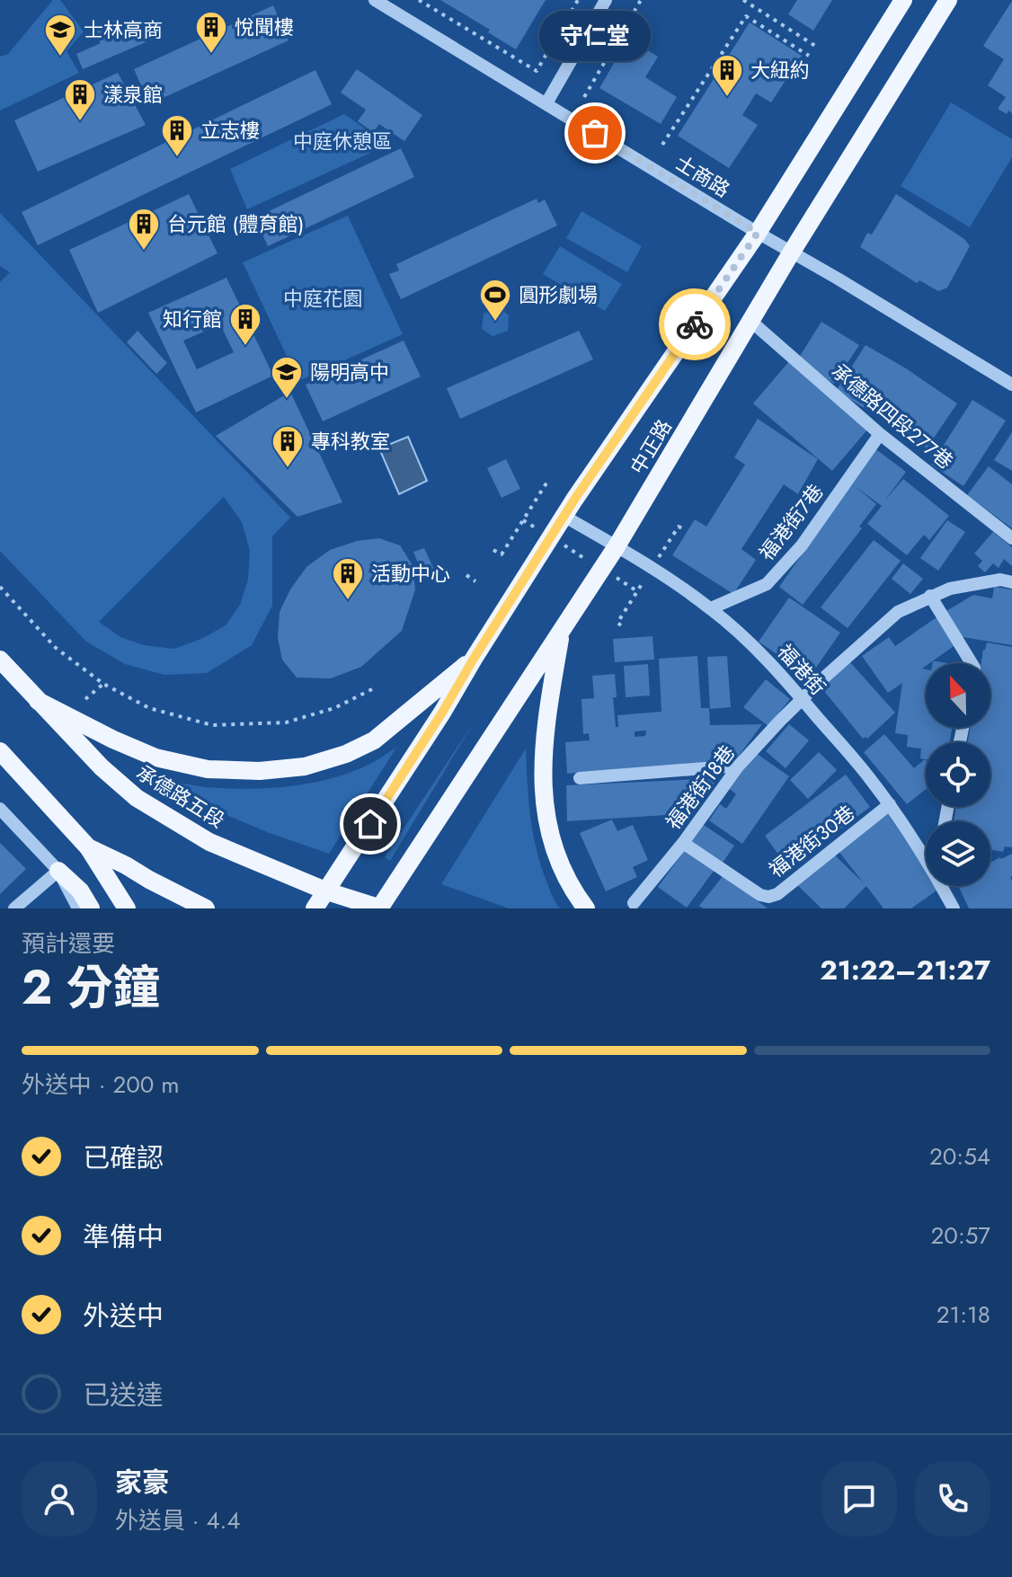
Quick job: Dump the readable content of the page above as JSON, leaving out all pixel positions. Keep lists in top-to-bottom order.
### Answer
{
  "streets": {
    "main road": ["中正路", "承德路五段"],
    "street": [
      "士商路",
      "承德路四段277巷",
      "福港街7巷",
      "福港街",
      "福港街18巷",
      "福港街30巷"
    ]
  },
  "crossings": [
    ["士商路", "中正路"],
    ["承德路四段277巷", "中正路"],
    ["承德路四段277巷", "福港街7巷"],
    ["中正路", "福港街"],
    ["中正路", "承德路五段"],
    ["福港街7巷", "福港街"],
    ["福港街", "福港街18巷"],
    ["福港街", "福港街30巷"],
    ["福港街18巷", "福港街30巷"]
  ],
  "parks": ["中庭休憩區", "中庭花園"],
  "places": {
    "building": [
      "悅聞樓",
      "大紐約",
      "漾泉館",
      "立志樓",
      "台元館 (體育館)",
      "知行館",
      "專科教室",
      "活動中心"
    ],
    "school or university": ["士林高商", "陽明高中"],
    "other": ["守仁堂"],
    "sports": ["圓形劇場"]
  },
  "north": "top",
  "page": {
    "bubble": "守仁堂",
    "heading": ["2 分鐘", "預計還要", "21:22–21:27"],
    "panel": ["家豪", "外送員 · 4.4"],
    "bar": "外送中 · 200 m",
    "list": [
      ["已確認", "20:54"],
      ["準備中", "20:57"],
      ["外送中", "21:18"],
      "已送達"
    ]
  }
}
